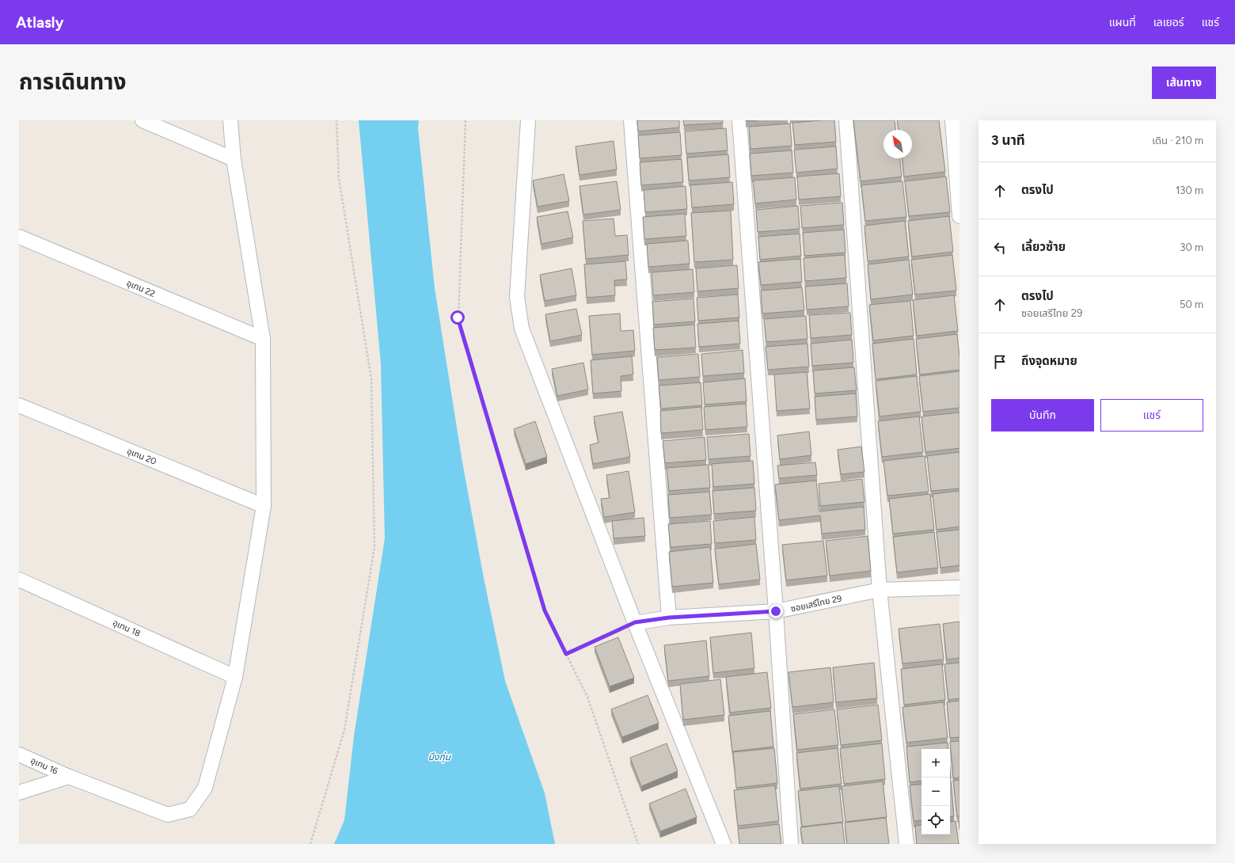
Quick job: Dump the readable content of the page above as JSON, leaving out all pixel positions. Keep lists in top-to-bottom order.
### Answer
{
  "streets": {
    "street": [
      "อุเทน 22",
      "อุเทน 20",
      "ซอยเสรีไทย 29",
      "อุเทน 18",
      "อุเทน 16"
    ]
  },
  "crossings": [
    ["อุเทน 22", "อุเทน 16"],
    ["อุเทน 20", "อุเทน 16"],
    ["อุเทน 18", "อุเทน 16"]
  ],
  "water": ["บึงกุ่ม"],
  "north": "top left",
  "page": {
    "header": "Atlasly",
    "nav": ["แผนที่", "เลเยอร์", "แชร์"],
    "title": "การเดินทาง",
    "buttons": [
      "เส้นทาง",
      ["บันทึก", "แชร์"]
    ],
    "heading": ["3 นาที", "เดิน · 210 m"],
    "list": [
      ["ตรงไป", "130 m"],
      ["เลี้ยวซ้าย", "30 m"],
      ["ตรงไป", "ซอยเสรีไทย 29", "50 m"],
      "ถึงจุดหมาย"
    ],
    "map_buttons": ["+", "−"]
  }
}
